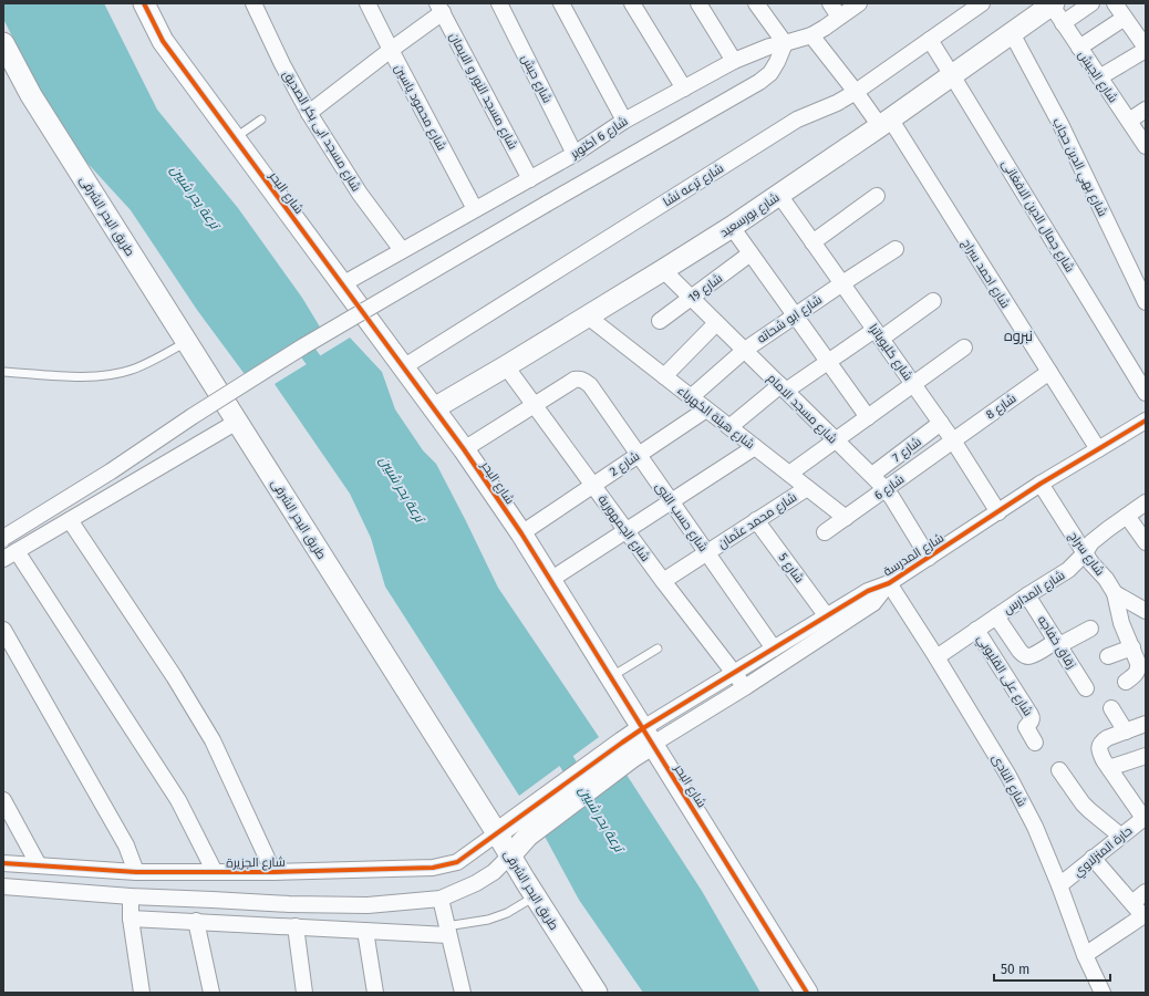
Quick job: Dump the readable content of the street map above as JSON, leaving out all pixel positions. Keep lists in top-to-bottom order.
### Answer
{
  "streets": {
    "street": [
      "شارع الجيش",
      "شارع حبش",
      "شارع مسجد النور و الايمان",
      "شارع محمود ياسين",
      "شارع مسجد ابى بكر الصديق",
      "شارع 6 اكتوبر",
      "شارع بهي الدين حجاب",
      "شارع ترعه نشا",
      "شارع البحر",
      "شارع بورسعيد",
      "طريق البحر الشرقى",
      "شارع جمال الدين الافغانى",
      "شارع احمد سراج",
      "شارع 19",
      "شارع ابو شحاته",
      "شارع كليوباترا",
      "شارع 8",
      "شارع مسجد الامام",
      "شارع هيئة الكهرباء",
      "شارع 7",
      "شارع 2",
      "شارع 6",
      "شارع حسب النبى",
      "شارع محمد عثمان",
      "شارع الجمهورية",
      "شارع سراج",
      "شارع المدرسة",
      "شارع 5",
      "شارع المدارس",
      "زقاق خفاجه",
      "شارع على القليوبي",
      "شارع النادى",
      "حارة المنزلاوي",
      "شارع الجزيرة"
    ]
  },
  "crossings": [
    ["شارع الجيش", "شارع بورسعيد"],
    ["شارع حبش", "شارع 6 اكتوبر"],
    ["شارع مسجد النور و الايمان", "شارع 6 اكتوبر"],
    ["شارع محمود ياسين", "شارع 6 اكتوبر"],
    ["شارع مسجد ابى بكر الصديق", "شارع 6 اكتوبر"],
    ["شارع 6 اكتوبر", "شارع البحر"],
    ["شارع 6 اكتوبر", "شارع احمد سراج"],
    ["شارع بهي الدين حجاب", "شارع بورسعيد"],
    ["شارع ترعه نشا", "شارع البحر"],
    ["شارع ترعه نشا", "شارع جمال الدين الافغانى"],
    ["شارع ترعه نشا", "شارع احمد سراج"],
    ["شارع البحر", "شارع بورسعيد"],
    ["شارع البحر", "شارع 2"],
    ["شارع البحر", "شارع المدرسة"],
    ["شارع بورسعيد", "شارع جمال الدين الافغانى"],
    ["شارع بورسعيد", "شارع احمد سراج"],
    ["شارع بورسعيد", "شارع كليوباترا"],
    ["شارع بورسعيد", "شارع مسجد الامام"],
    ["شارع بورسعيد", "شارع هيئة الكهرباء"],
    ["شارع بورسعيد", "شارع الجمهورية"],
    ["طريق البحر الشرقى", "شارع الجزيرة"],
    ["شارع احمد سراج", "شارع 8"],
    ["شارع احمد سراج", "شارع المدرسة"],
    ["شارع 19", "شارع مسجد الامام"],
    ["شارع ابو شحاته", "شارع كليوباترا"],
    ["شارع ابو شحاته", "شارع مسجد الامام"],
    ["شارع ابو شحاته", "شارع هيئة الكهرباء"],
    ["شارع كليوباترا", "شارع 8"],
    ["شارع كليوباترا", "شارع 7"],
    ["شارع كليوباترا", "شارع 6"],
    ["شارع كليوباترا", "شارع المدرسة"],
    ["شارع 8", "شارع 6"],
    ["شارع مسجد الامام", "شارع 7"],
    ["شارع مسجد الامام", "شارع 6"],
    ["شارع مسجد الامام", "شارع المدرسة"],
    ["شارع هيئة الكهرباء", "شارع 2"],
    ["شارع هيئة الكهرباء", "شارع 6"],
    ["شارع هيئة الكهرباء", "شارع محمد عثمان"],
    ["شارع 2", "شارع حسب النبى"],
    ["شارع 2", "شارع الجمهورية"],
    ["شارع حسب النبى", "شارع محمد عثمان"],
    ["شارع حسب النبى", "شارع الجمهورية"],
    ["شارع حسب النبى", "شارع المدرسة"],
    ["شارع محمد عثمان", "شارع الجمهورية"],
    ["شارع محمد عثمان", "شارع 5"],
    ["شارع الجمهورية", "شارع المدرسة"],
    ["شارع سراج", "شارع المدرسة"],
    ["شارع سراج", "شارع المدارس"],
    ["شارع المدرسة", "شارع 5"],
    ["شارع المدرسة", "شارع النادى"],
    ["شارع المدارس", "زقاق خفاجه"],
    ["شارع المدارس", "شارع على القليوبي"],
    ["شارع المدارس", "شارع النادى"],
    ["شارع النادى", "حارة المنزلاوي"]
  ],
  "districts": ["نبروه"],
  "water": ["ترعة بحر شبين"],
  "scale_bar": "50 m"
}
